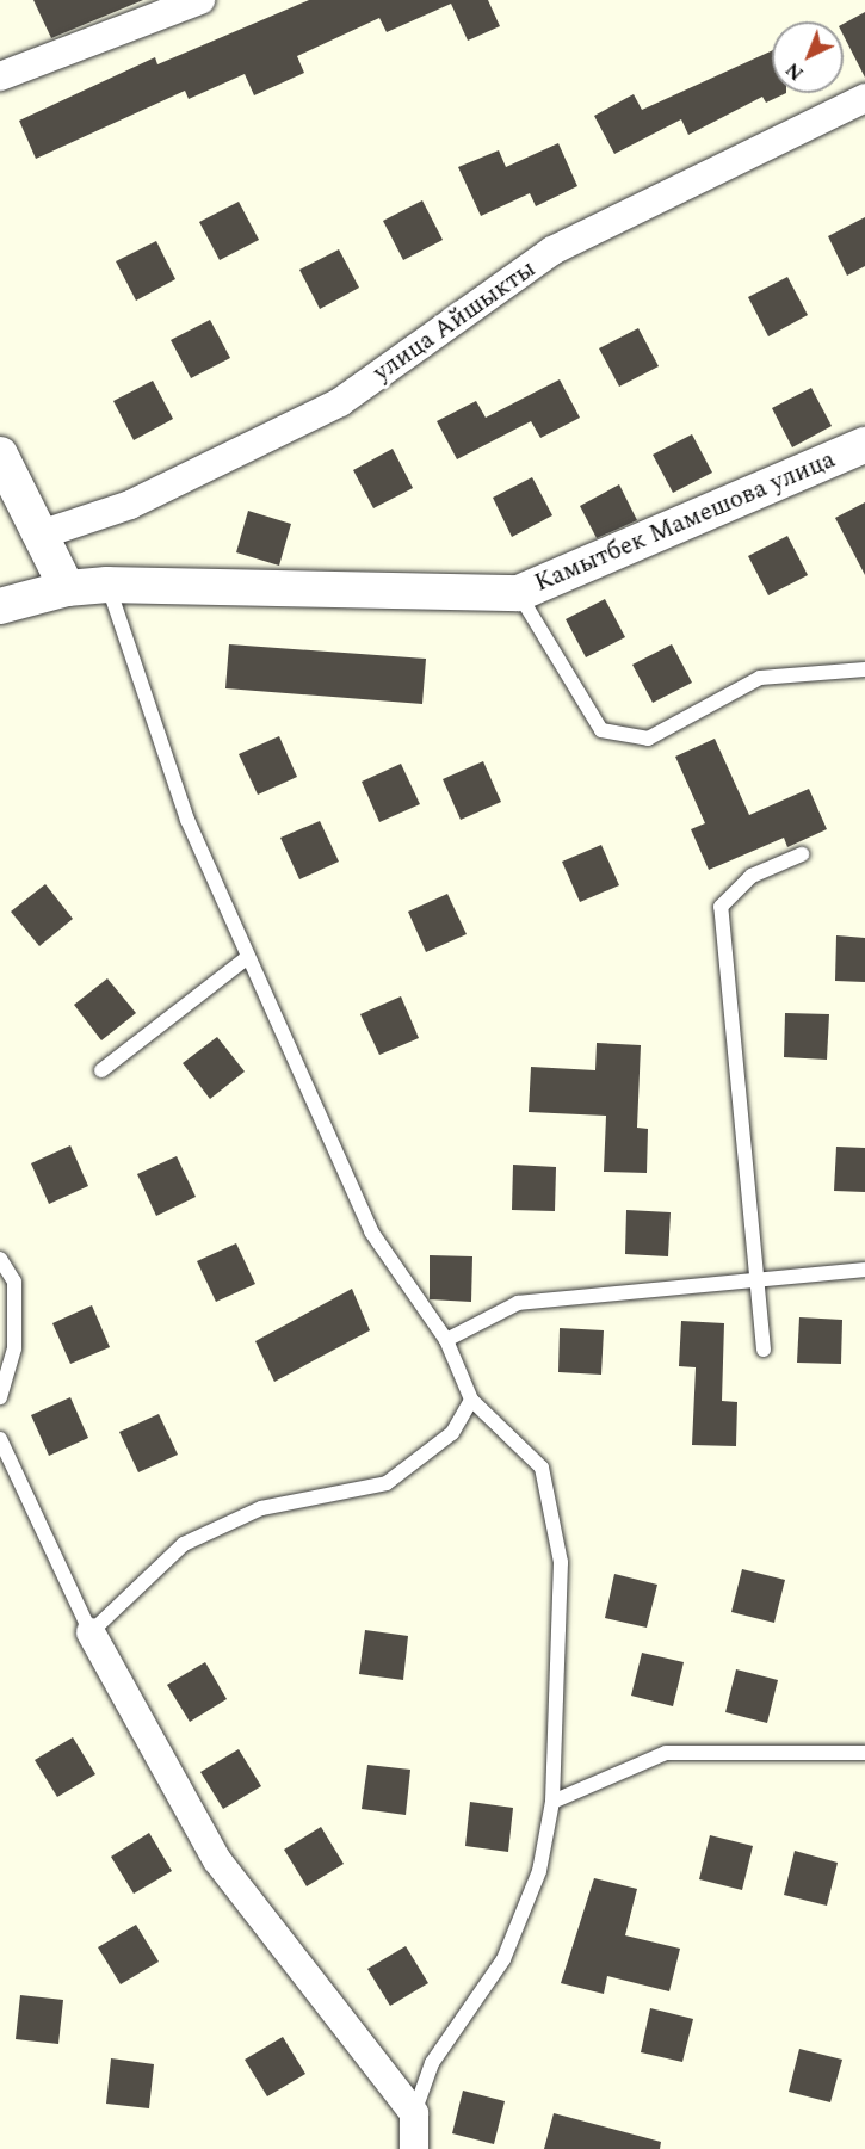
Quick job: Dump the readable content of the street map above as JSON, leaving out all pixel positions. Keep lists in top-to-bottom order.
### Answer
{
  "streets": {
    "street": ["улица Айшыкты", "Камытбек Мамешова улица"]
  },
  "north": "bottom left"
}
